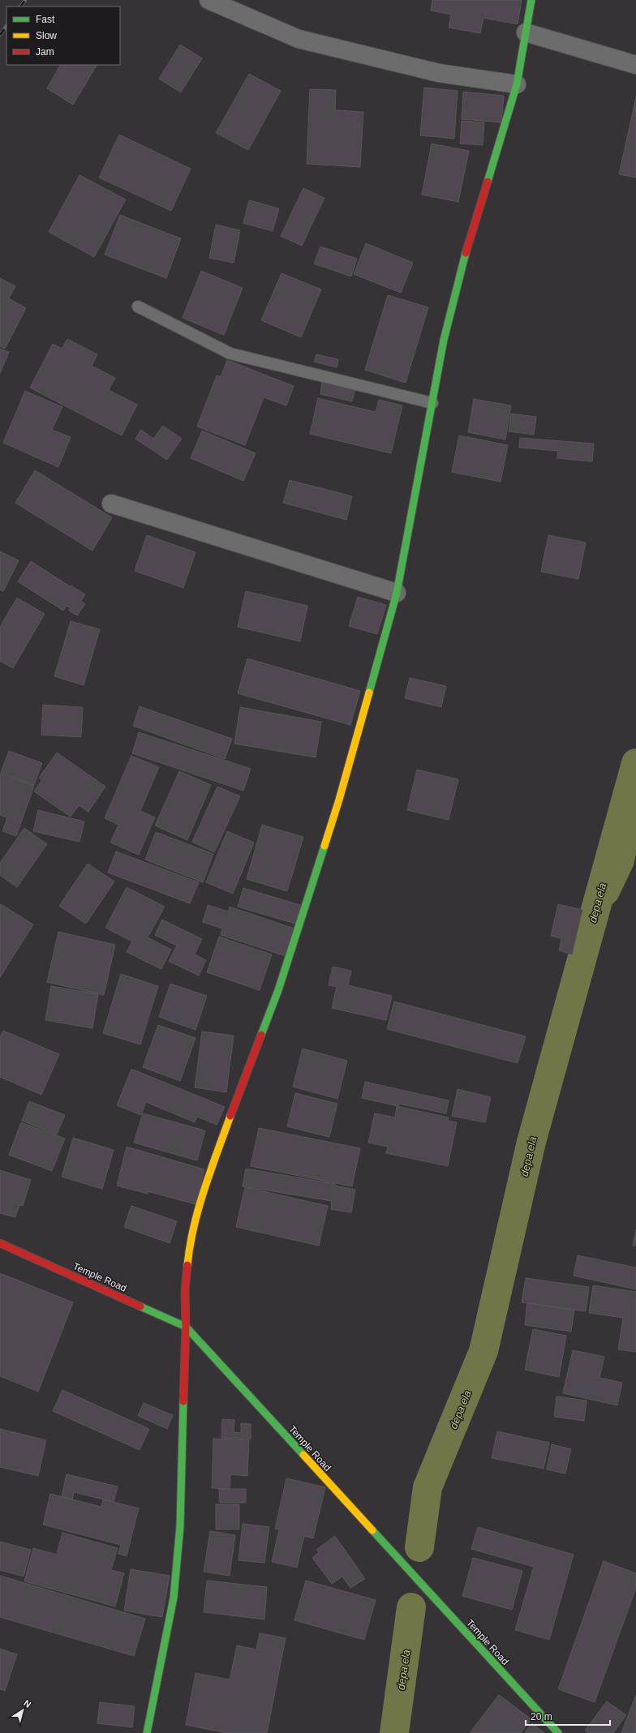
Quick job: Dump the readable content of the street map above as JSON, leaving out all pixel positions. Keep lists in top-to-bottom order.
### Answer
{
  "streets": {
    "street": ["Temple Road"]
  },
  "water": ["depa ela"],
  "legend": ["Fast", "Slow", "Jam"],
  "scale_bar": "20 m",
  "north": "top right"
}
